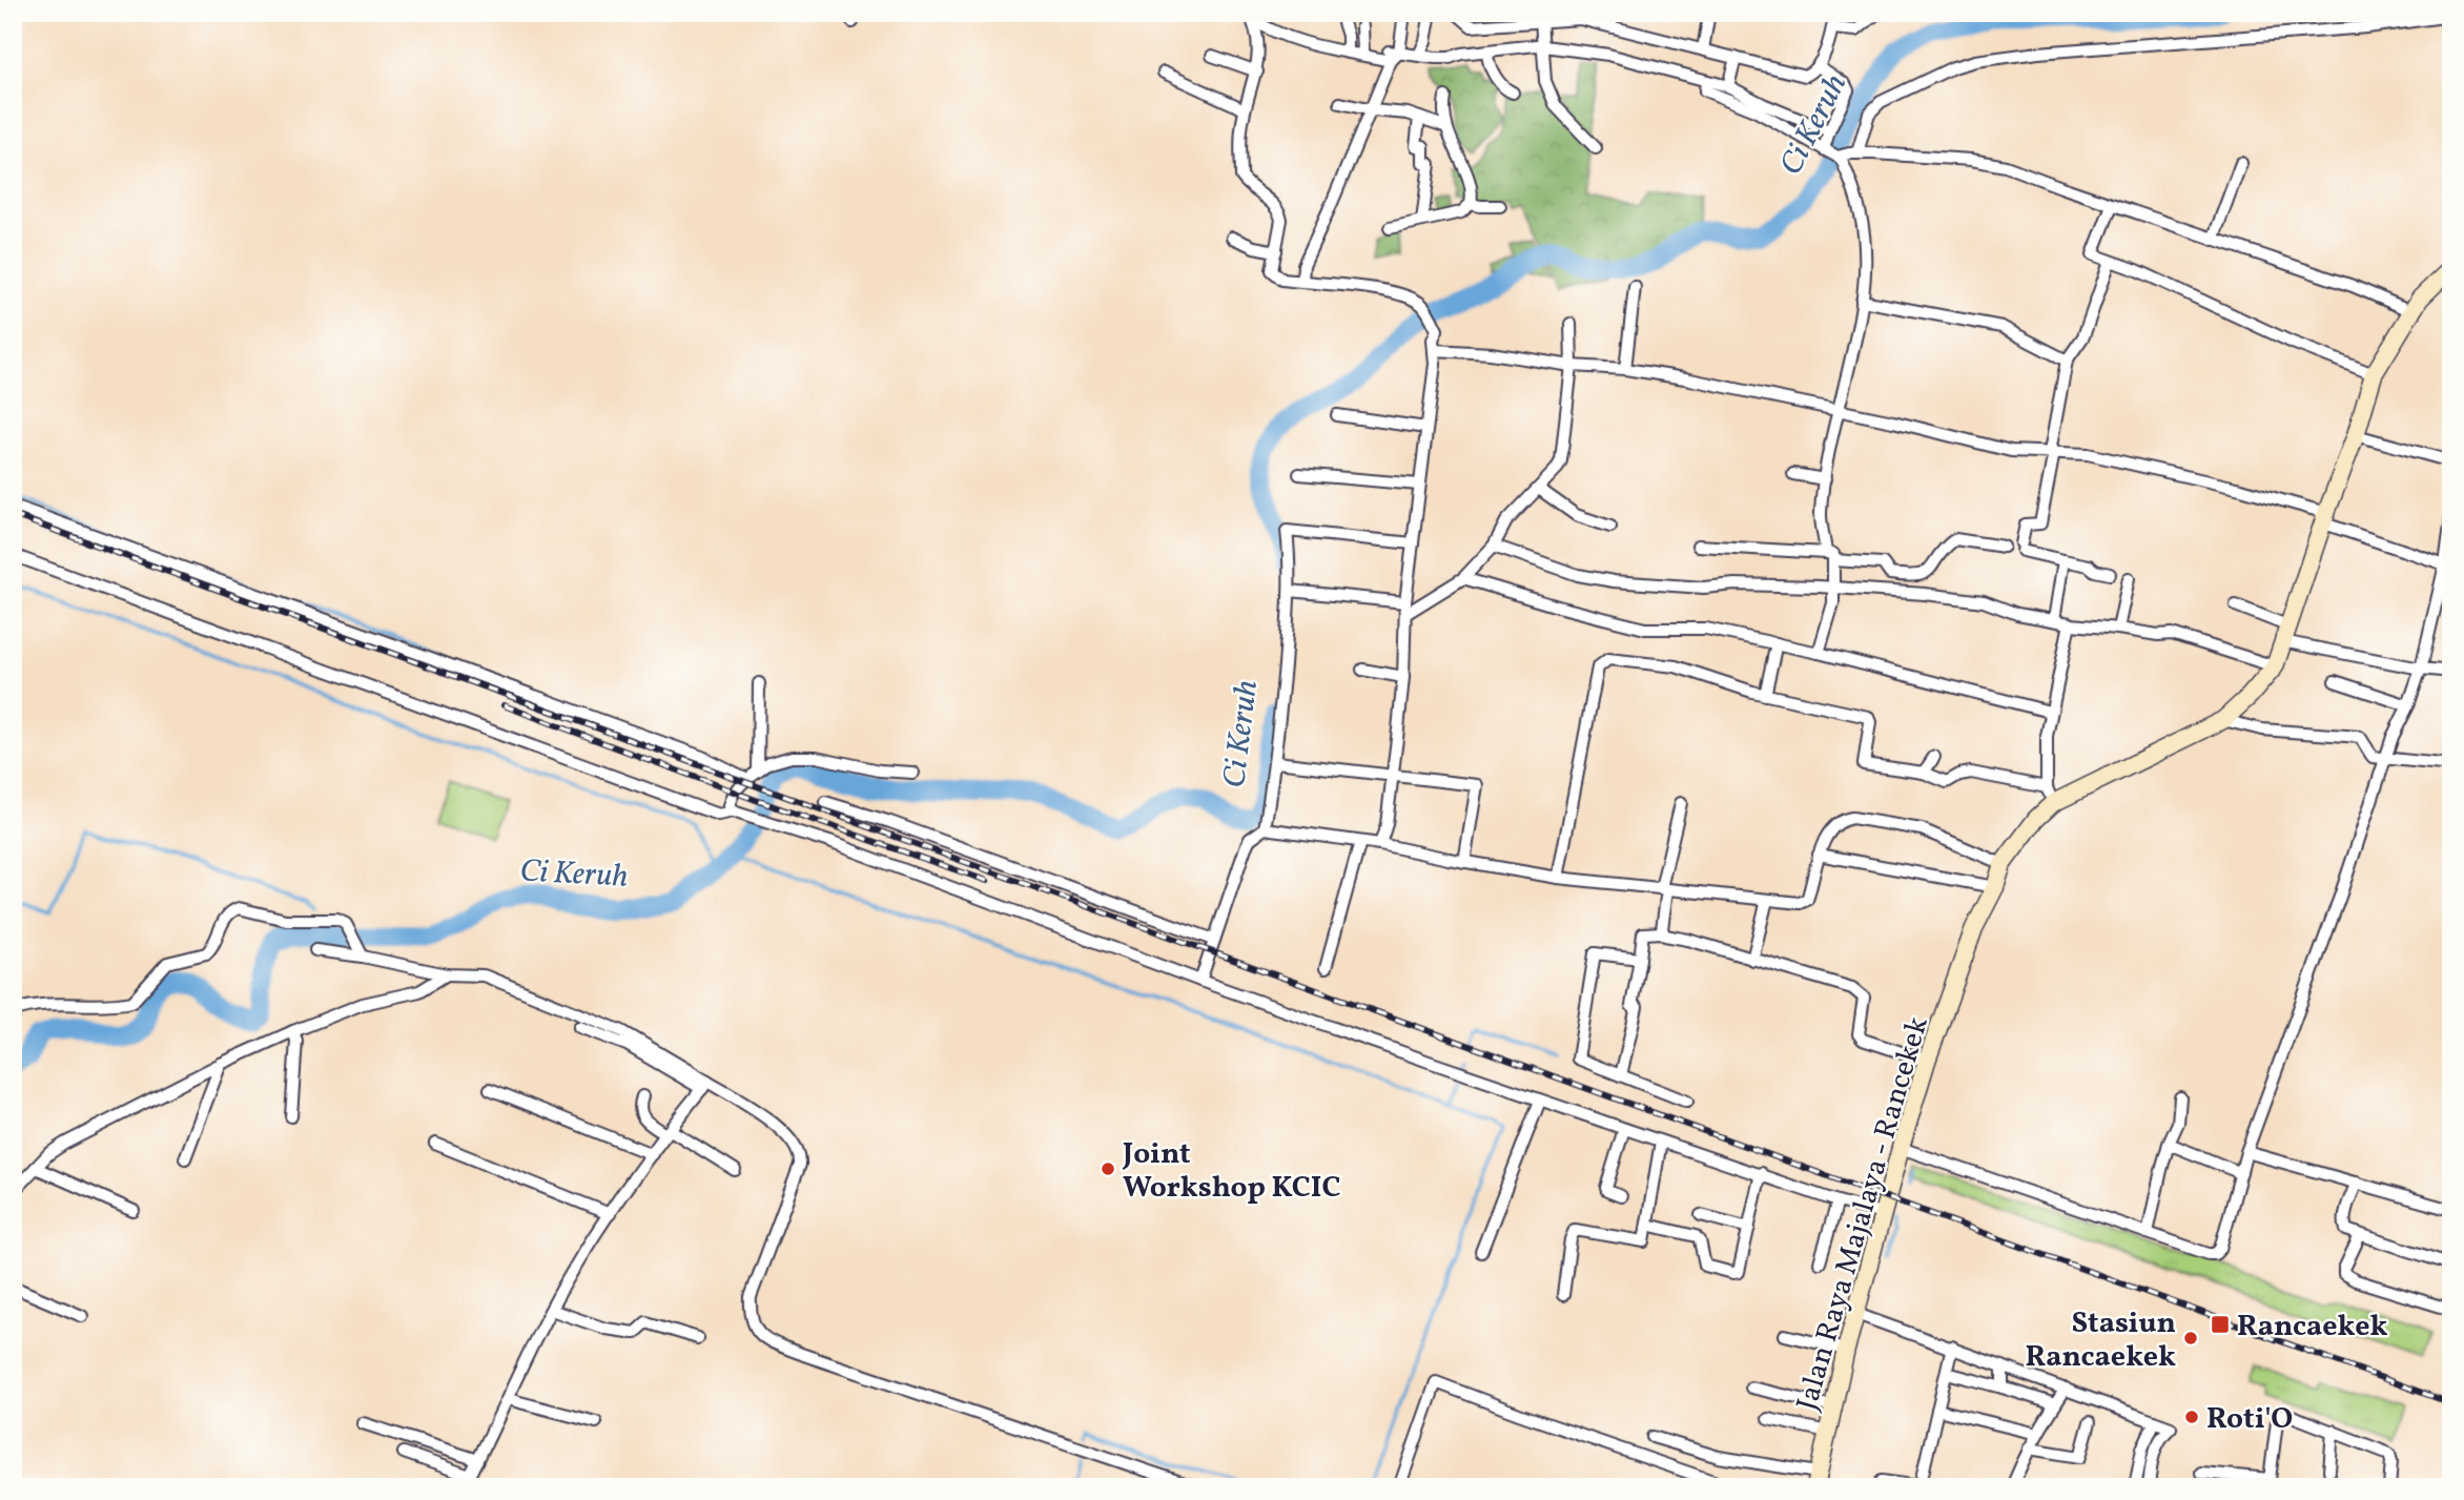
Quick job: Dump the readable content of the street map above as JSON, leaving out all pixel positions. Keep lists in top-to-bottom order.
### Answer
{
  "streets": {
    "main road": ["Jalan Raya Majalaya - Rancekek"]
  },
  "water": ["Ci Keruh"],
  "places": {
    "other": ["Joint Workshop KCIC", "Stasiun Rancaekek", "Roti'O"],
    "transit": ["Rancaekek"]
  }
}
